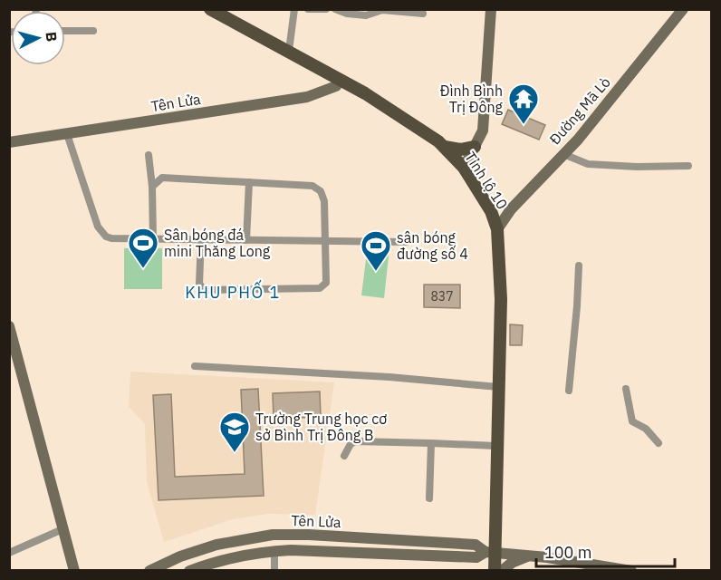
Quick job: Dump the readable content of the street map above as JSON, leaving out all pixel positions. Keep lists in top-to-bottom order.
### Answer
{
  "streets": {
    "main road": ["Tên Lửa", "Đường Mã Lò", "Tỉnh lộ 10"]
  },
  "crossings": [
    ["Tên Lửa", "Tỉnh lộ 10"],
    ["Đường Mã Lò", "Tỉnh lộ 10"]
  ],
  "districts": ["KHU PHỐ 1"],
  "places": {
    "temple": ["Đình Bình Trị Đông"],
    "sports": ["Sân bóng đá mini Thăng Long", "sân bóng đường số 4"],
    "school or university": ["Trường Trung học cơ sở Bình Trị Đông B"]
  },
  "house_numbers": ["837"],
  "scale_bar": "100 m",
  "north": "right"
}
